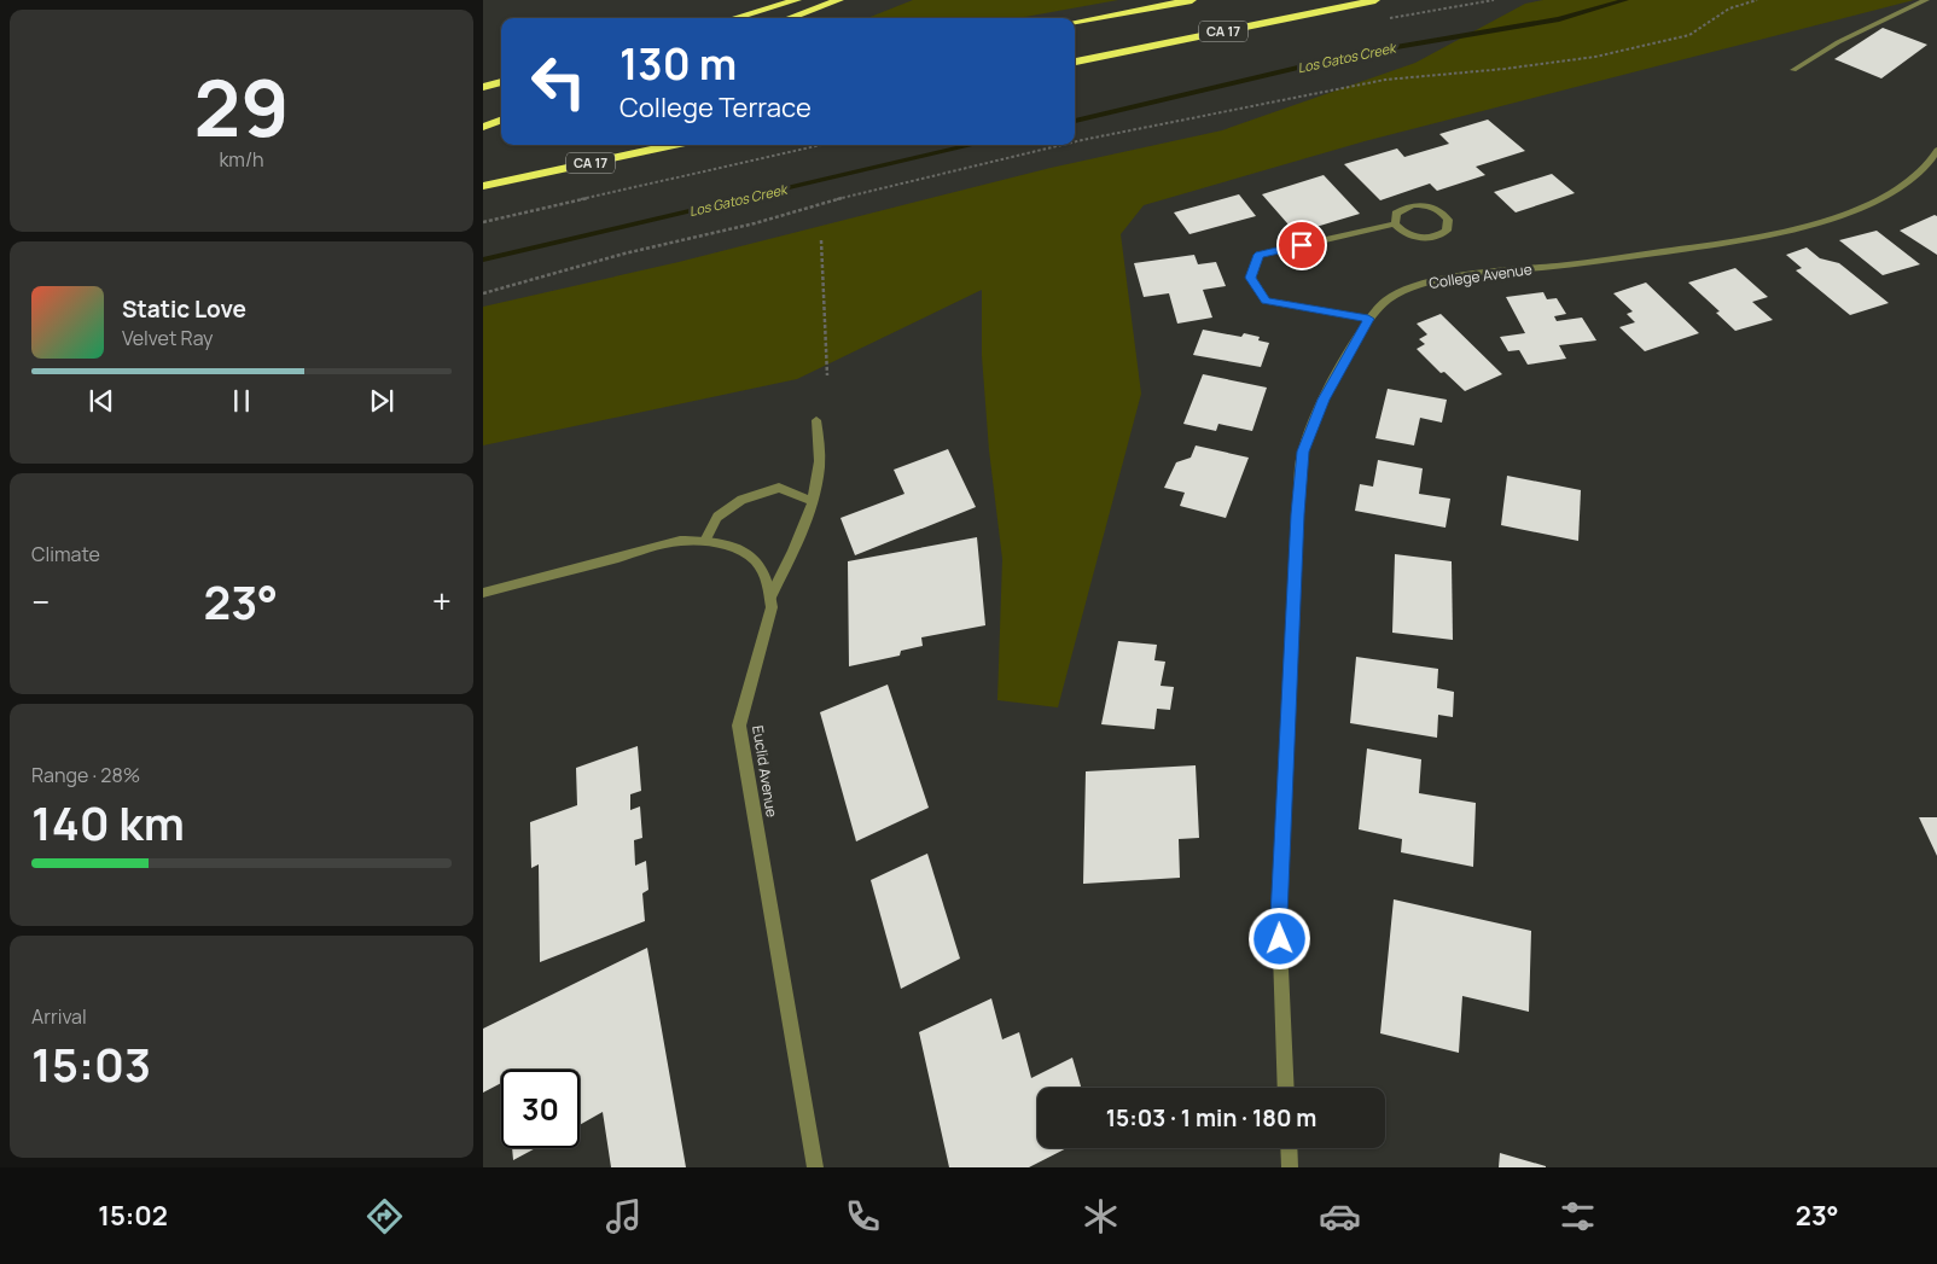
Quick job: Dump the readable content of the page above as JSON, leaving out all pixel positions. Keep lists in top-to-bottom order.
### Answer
{
  "streets": {
    "highway": ["CA 17"],
    "street": ["College Avenue", "Euclid Avenue"]
  },
  "water": ["Los Gatos Creek"],
  "page": {
    "tile": [
      ["29", "km/h"],
      "Climate",
      ["Range · 28%", "140 km"],
      ["Arrival", "15:03"]
    ],
    "turn": ["130 m", "College Terrace"],
    "song": ["Static Love", "Velvet Ray"],
    "heat": ["−", "23°", "+"],
    "limit": "30",
    "trip": "15:03 · 1 min · 180 m",
    "tabs": ["15:02", "23°"]
  }
}
